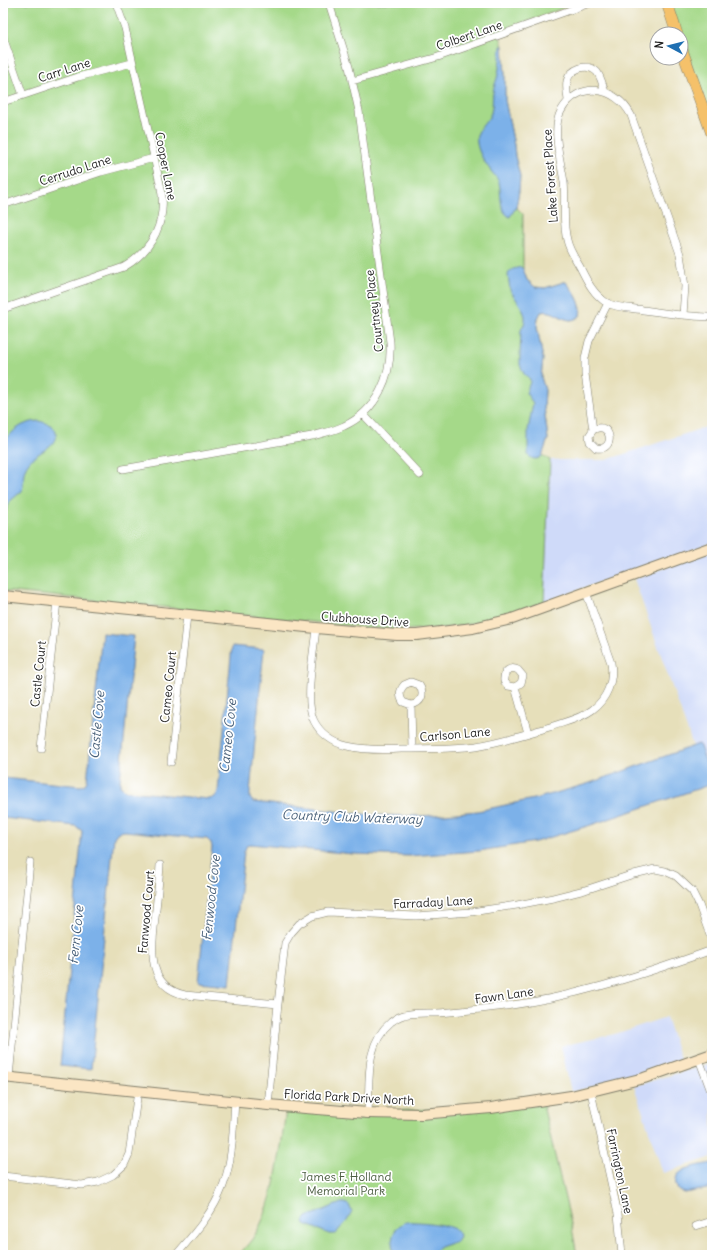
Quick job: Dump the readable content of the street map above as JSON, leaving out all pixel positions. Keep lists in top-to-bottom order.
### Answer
{
  "streets": {
    "street": [
      "Colbert Lane",
      "Carr Lane",
      "Cooper Lane",
      "Cerrudo Lane",
      "Lake Forest Place",
      "Courtney Place",
      "Clubhouse Drive",
      "Castle Court",
      "Cameo Court",
      "Carlson Lane",
      "Farraday Lane",
      "Fanwood Court",
      "Fawn Lane",
      "Florida Park Drive North",
      "Farrington Lane"
    ]
  },
  "crossings": [
    ["Colbert Lane", "Courtney Place"],
    ["Carr Lane", "Cooper Lane"],
    ["Cooper Lane", "Cerrudo Lane"],
    ["Clubhouse Drive", "Castle Court"],
    ["Clubhouse Drive", "Cameo Court"],
    ["Clubhouse Drive", "Carlson Lane"],
    ["Farraday Lane", "Fanwood Court"],
    ["Farraday Lane", "Florida Park Drive North"],
    ["Fawn Lane", "Florida Park Drive North"],
    ["Florida Park Drive North", "Farrington Lane"]
  ],
  "water": [
    "Castle Cove",
    "Cameo Cove",
    "Country Club Waterway",
    "Fenwood Cove",
    "Fern Cove"
  ],
  "parks": ["James F. Holland Memorial Park"],
  "north": "left"
}
